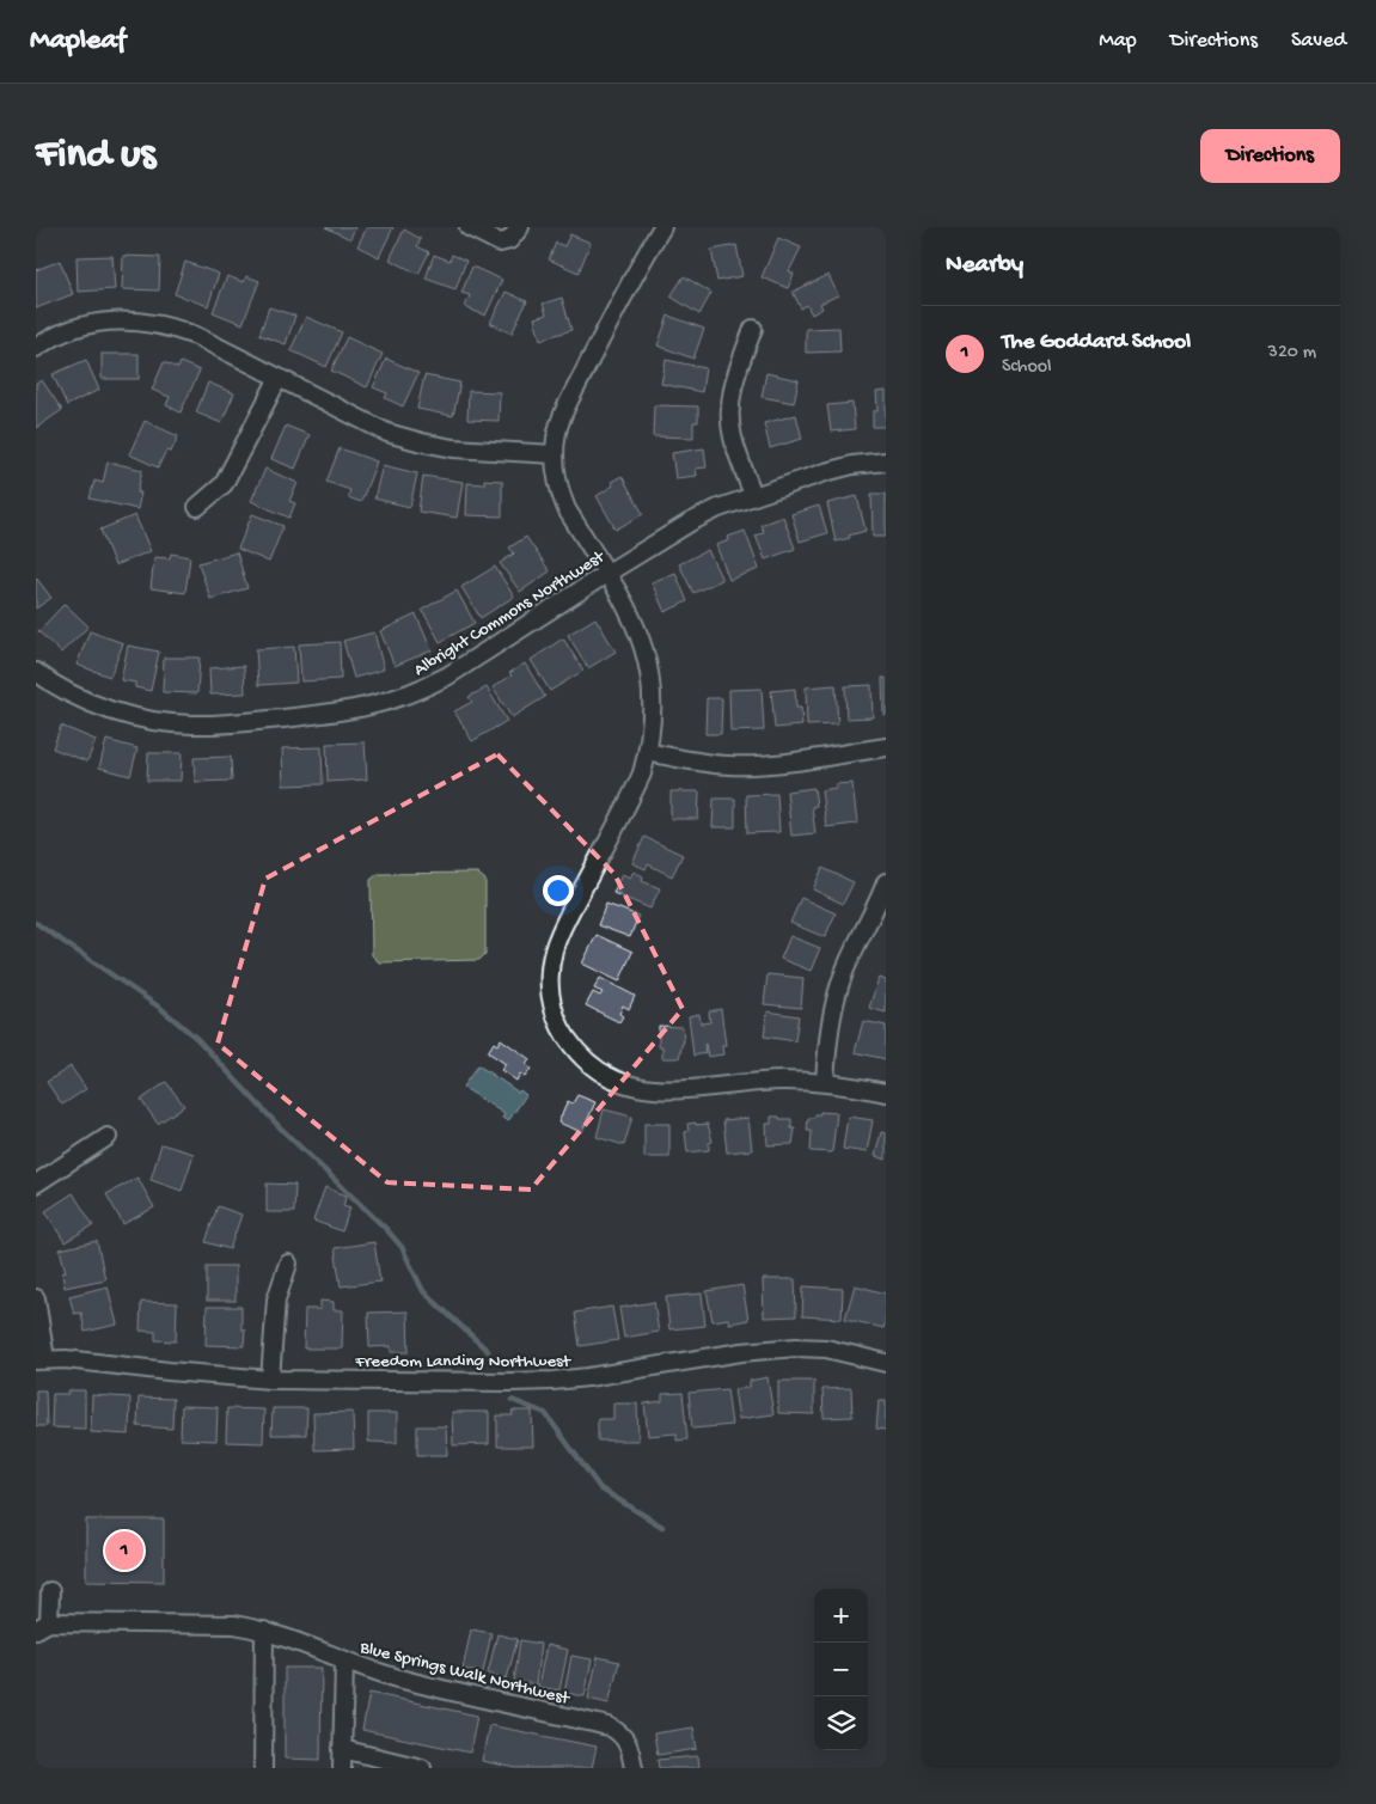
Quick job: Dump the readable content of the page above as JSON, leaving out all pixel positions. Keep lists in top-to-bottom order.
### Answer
{
  "streets": {
    "street": ["Albright Commons Northwest", "Freedom Landing Northwest", "Blue Springs Walk Northwest"]
  },
  "page": {
    "header": "Mapleaf",
    "nav": ["Map", "Directions", "Saved"],
    "buttons": "Directions",
    "title": "Find us",
    "heading": "Nearby",
    "list": [
      {
        "mark": "1",
        "name": "The Goddard School",
        "note": "School",
        "value": "320 m"
      }
    ],
    "pins": "1",
    "map_buttons": ["+", "−"]
  }
}
